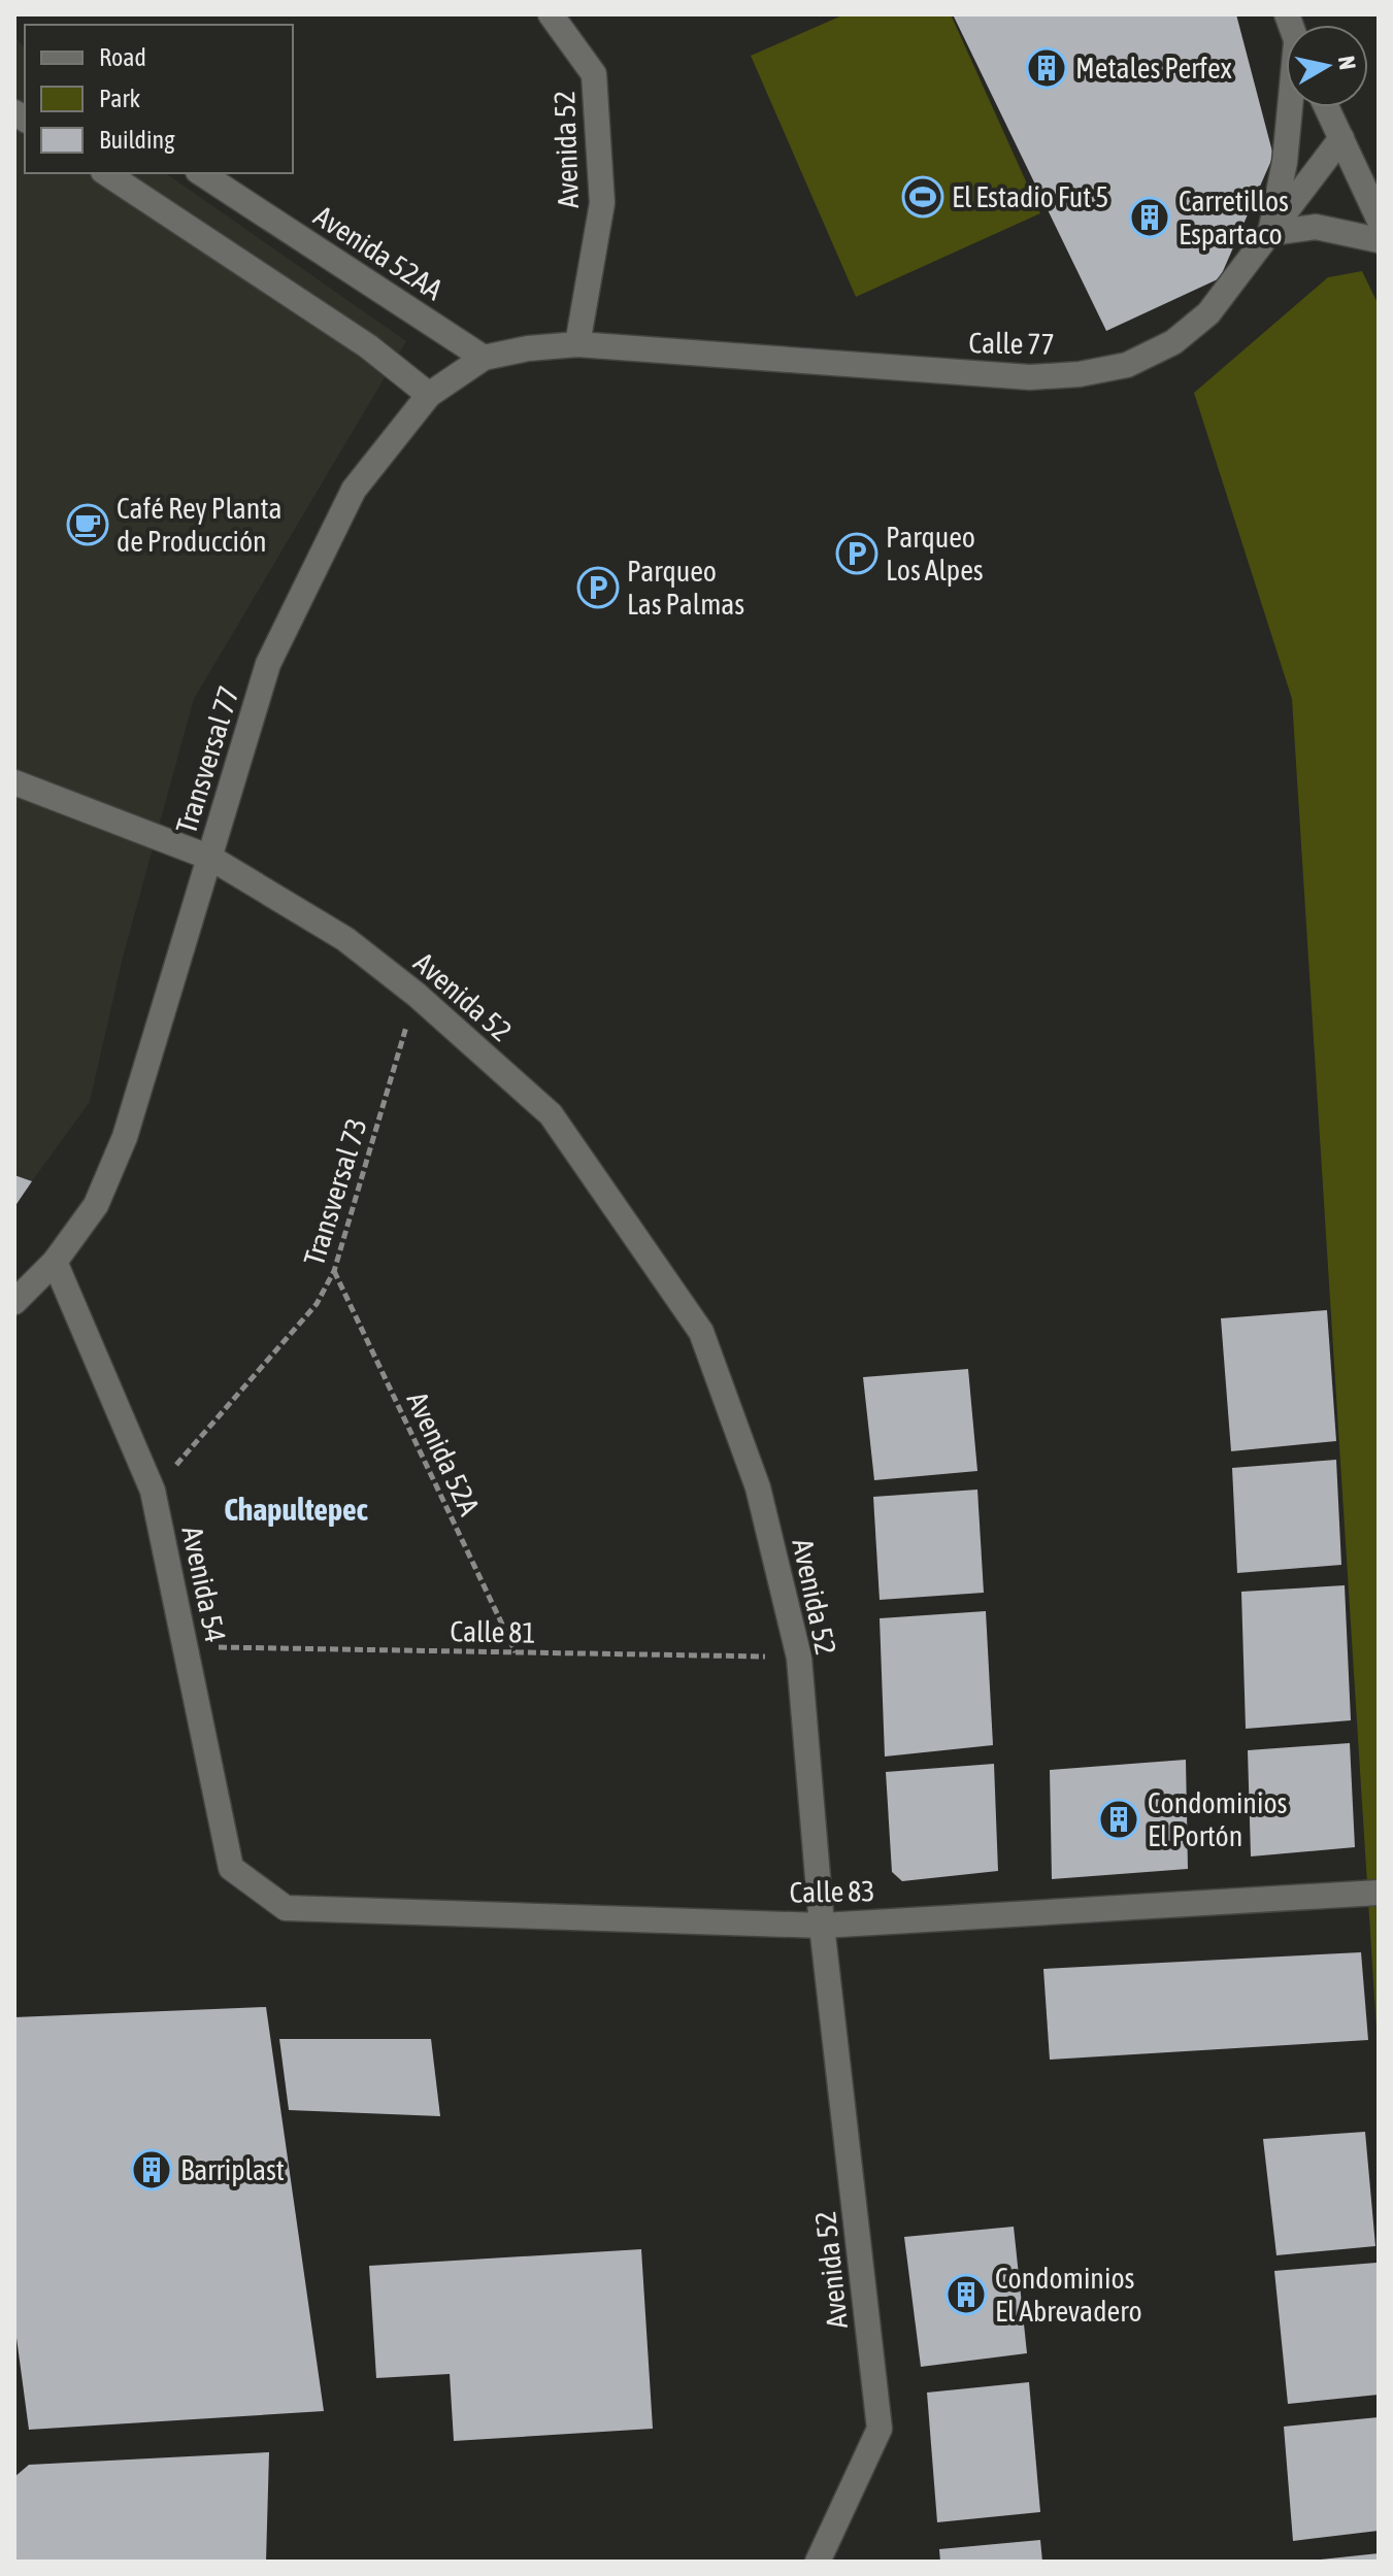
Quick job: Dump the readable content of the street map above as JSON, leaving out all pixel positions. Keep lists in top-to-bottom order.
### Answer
{
  "streets": {
    "street": [
      "Avenida 52",
      "Avenida 52AA",
      "Calle 77",
      "Transversal 77",
      "Avenida 54",
      "Calle 83"
    ],
    "path": ["Transversal 73", "Avenida 52A", "Calle 81"]
  },
  "crossings": [
    ["Avenida 52", "Calle 77"],
    ["Avenida 52", "Transversal 77"],
    ["Avenida 52", "Transversal 73"],
    ["Avenida 52", "Calle 81"],
    ["Avenida 52", "Calle 83"],
    ["Avenida 52AA", "Transversal 77"],
    ["Calle 77", "Transversal 77"],
    ["Transversal 77", "Avenida 54"],
    ["Transversal 73", "Avenida 52A"],
    ["Transversal 73", "Avenida 54"],
    ["Avenida 52A", "Calle 81"],
    ["Avenida 54", "Calle 81"],
    ["Avenida 54", "Calle 83"]
  ],
  "districts": ["Chapultepec"],
  "places": {
    "building": [
      "Metales Perfex",
      "Carretillos Espartaco",
      "Condominios El Portón",
      "Barriplast",
      "Condominios El Abrevadero"
    ],
    "sports": ["El Estadio Fut 5"],
    "cafe": ["Café Rey Planta de Producción"],
    "parking": ["Parqueo Los Alpes", "Parqueo Las Palmas"]
  },
  "legend": ["Road", "Park", "Building"],
  "north": "right"
}
